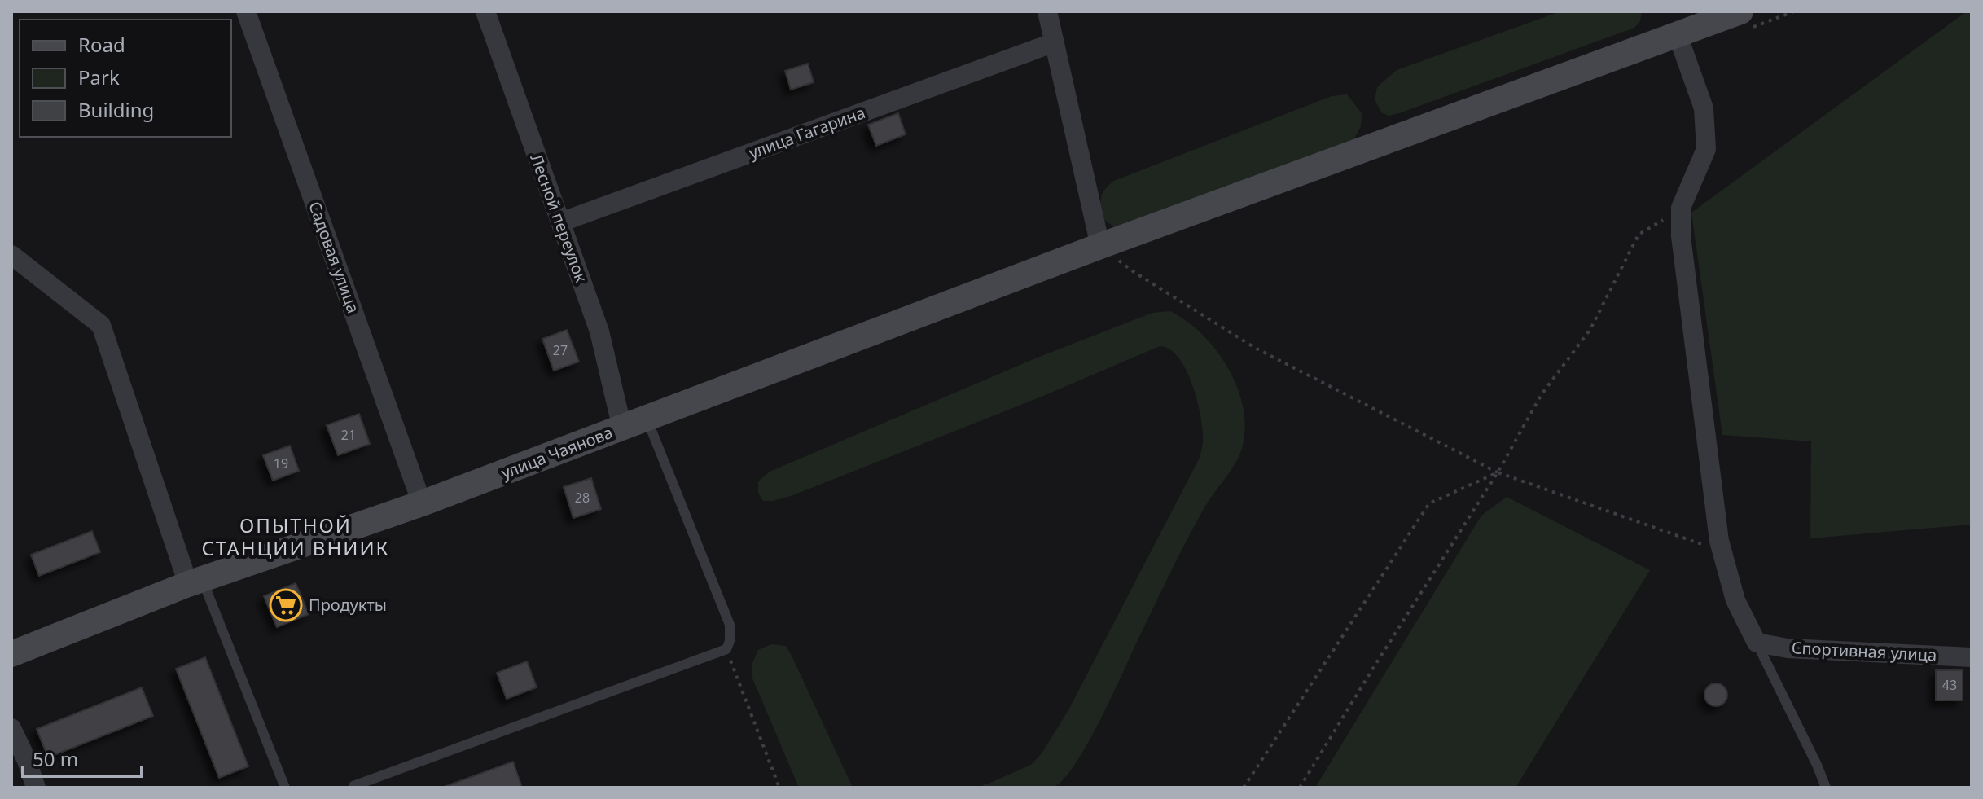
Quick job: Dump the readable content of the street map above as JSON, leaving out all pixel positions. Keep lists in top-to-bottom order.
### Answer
{
  "streets": {
    "street": [
      "улица Гагарина",
      "Лесной переулок",
      "Садовая улица",
      "улица Чаянова",
      "Спортивная улица"
    ]
  },
  "crossings": [
    ["улица Гагарина", "Лесной переулок"],
    ["Лесной переулок", "улица Чаянова"],
    ["Садовая улица", "улица Чаянова"]
  ],
  "districts": ["ОПЫТНОЙ СТАНЦИИ ВНИИК"],
  "places": {
    "supermarket": ["Продукты"]
  },
  "house_numbers": [
    "27",
    "21",
    "19",
    "28",
    "43"
  ],
  "legend": ["Road", "Park", "Building"],
  "scale_bar": "50 m"
}
